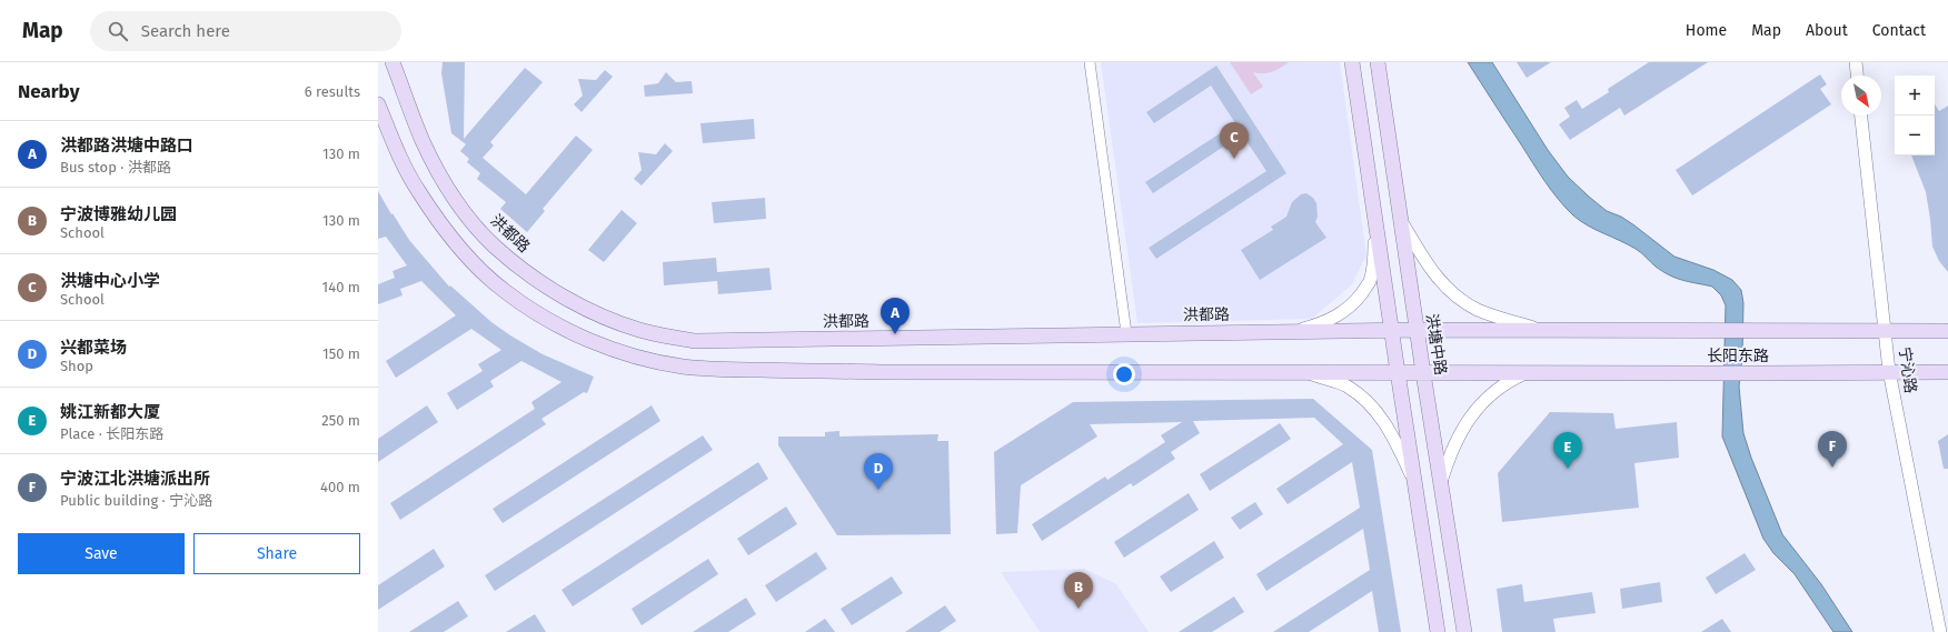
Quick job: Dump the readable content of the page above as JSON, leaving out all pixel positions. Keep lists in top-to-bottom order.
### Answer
{
  "streets": {
    "main road": ["洪都路", "洪塘中路", "长阳东路"],
    "street": ["宁沁路"]
  },
  "crossings": [
    ["洪都路", "洪塘中路"],
    ["洪都路", "长阳东路"],
    ["长阳东路", "宁沁路"]
  ],
  "north": "bottom right",
  "page": {
    "header": "Map",
    "search": "Search here",
    "nav": [
      "Home",
      "Map",
      "About",
      "Contact"
    ],
    "heading": ["Nearby", "6 results"],
    "map_buttons": ["+", "−"],
    "list": [
      {
        "mark": "A",
        "name": "洪都路洪塘中路口",
        "note": "Bus stop · 洪都路",
        "value": "130 m"
      },
      {
        "mark": "B",
        "name": "宁波博雅幼儿园",
        "note": "School",
        "value": "130 m"
      },
      {
        "mark": "C",
        "name": "洪塘中心小学",
        "note": "School",
        "value": "140 m"
      },
      {
        "mark": "D",
        "name": "兴都菜场",
        "note": "Shop",
        "value": "150 m"
      },
      {
        "mark": "E",
        "name": "姚江新都大厦",
        "note": "Place · 长阳东路",
        "value": "250 m"
      },
      {
        "mark": "F",
        "name": "宁波江北洪塘派出所",
        "note": "Public building · 宁沁路",
        "value": "400 m"
      }
    ],
    "pins": [
      "C",
      "A",
      "F",
      "E",
      "D",
      "B"
    ],
    "buttons": ["Save", "Share"]
  }
}
